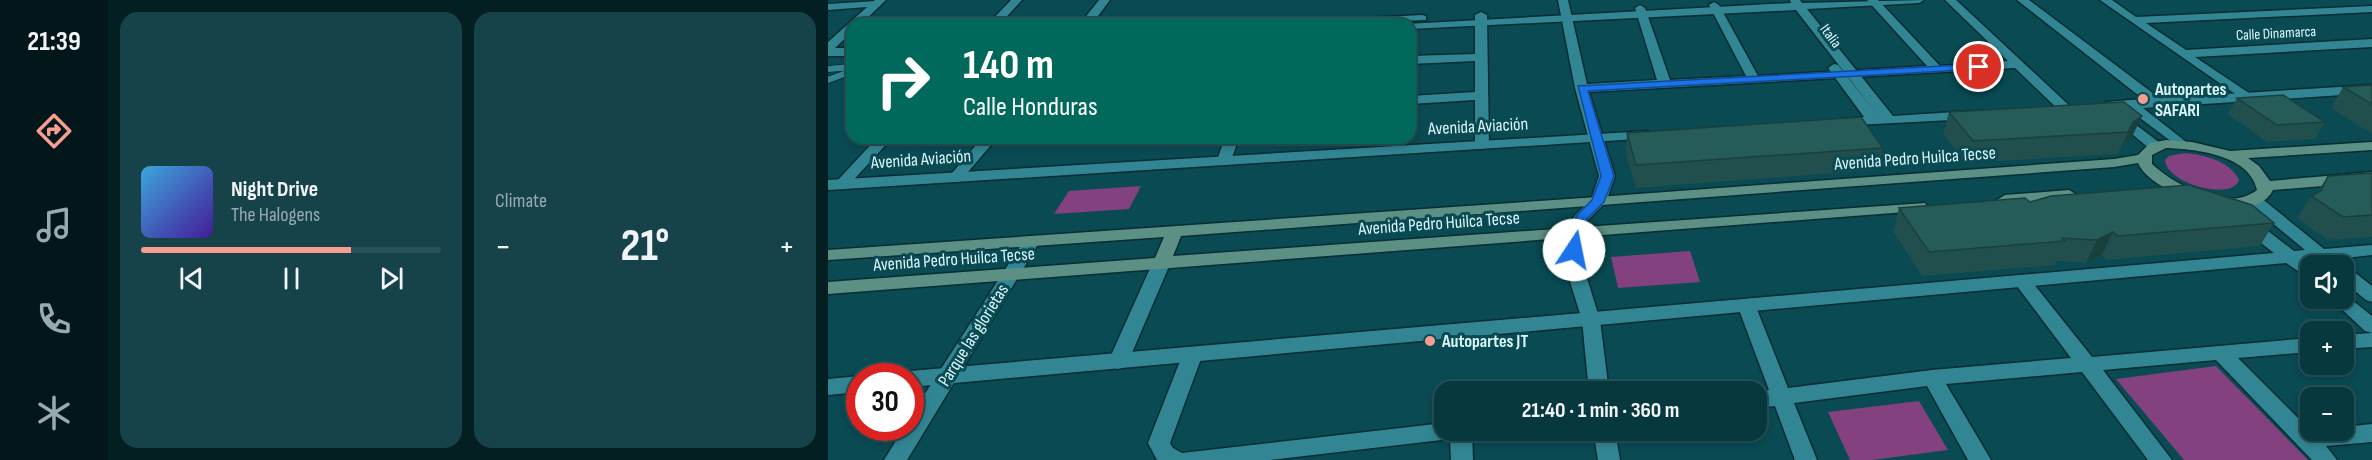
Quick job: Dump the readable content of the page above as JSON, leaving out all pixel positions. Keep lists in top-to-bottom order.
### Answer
{
  "streets": {
    "main road": ["Avenida Pedro Huilca Tecse"],
    "street": [
      "Calle Dinamarca",
      "Italia",
      "Avenida Aviación",
      "Parque las glorietas"
    ]
  },
  "crossings": [
    ["Avenida Pedro Huilca Tecse", "Parque las glorietas"]
  ],
  "places": ["Autopartes SAFARI", "Autopartes JT"],
  "page": {
    "tabs": "21:39",
    "tile": "Climate",
    "turn": ["140 m", "Calle Honduras"],
    "song": ["Night Drive", "The Halogens"],
    "heat": ["−", "21°", "+"],
    "map_buttons": ["+", "−"],
    "limit": "30",
    "trip": "21:40 · 1 min · 360 m"
  }
}
